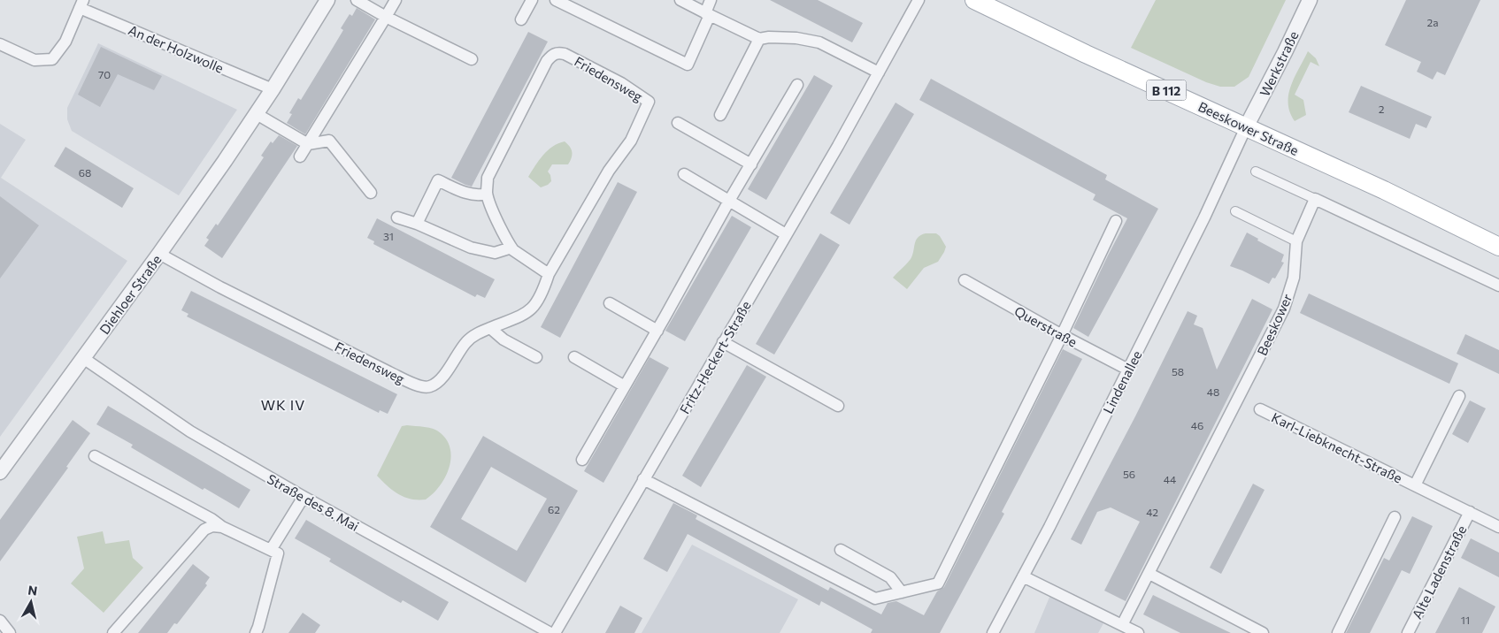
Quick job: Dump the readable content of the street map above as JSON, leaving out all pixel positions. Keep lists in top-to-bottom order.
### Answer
{
  "streets": {
    "main road": ["B 112", "Beeskower Straße"],
    "street": [
      "An der Holzwolle",
      "Werkstraße",
      "Friedensweg",
      "Diehloer Straße",
      "Beeskower",
      "Querstraße",
      "Fritz-Heckert-Straße",
      "Lindenallee",
      "Karl-Liebknecht-Straße",
      "Straße des 8. Mai",
      "Alte Ladenstraße"
    ]
  },
  "crossings": [
    ["An der Holzwolle", "Diehloer Straße"],
    ["Werkstraße", "Beeskower Straße"],
    ["Werkstraße", "Lindenallee"],
    ["Friedensweg", "Diehloer Straße"],
    ["Beeskower Straße", "Lindenallee"],
    ["Diehloer Straße", "Straße des 8. Mai"],
    ["Querstraße", "Lindenallee"],
    ["Karl-Liebknecht-Straße", "Alte Ladenstraße"]
  ],
  "districts": ["WK IV"],
  "house_numbers": [
    "2a",
    "70",
    "2",
    "68",
    "31",
    "58",
    "48",
    "46",
    "56",
    "44",
    "62",
    "42",
    "11"
  ],
  "north": "top"
}
